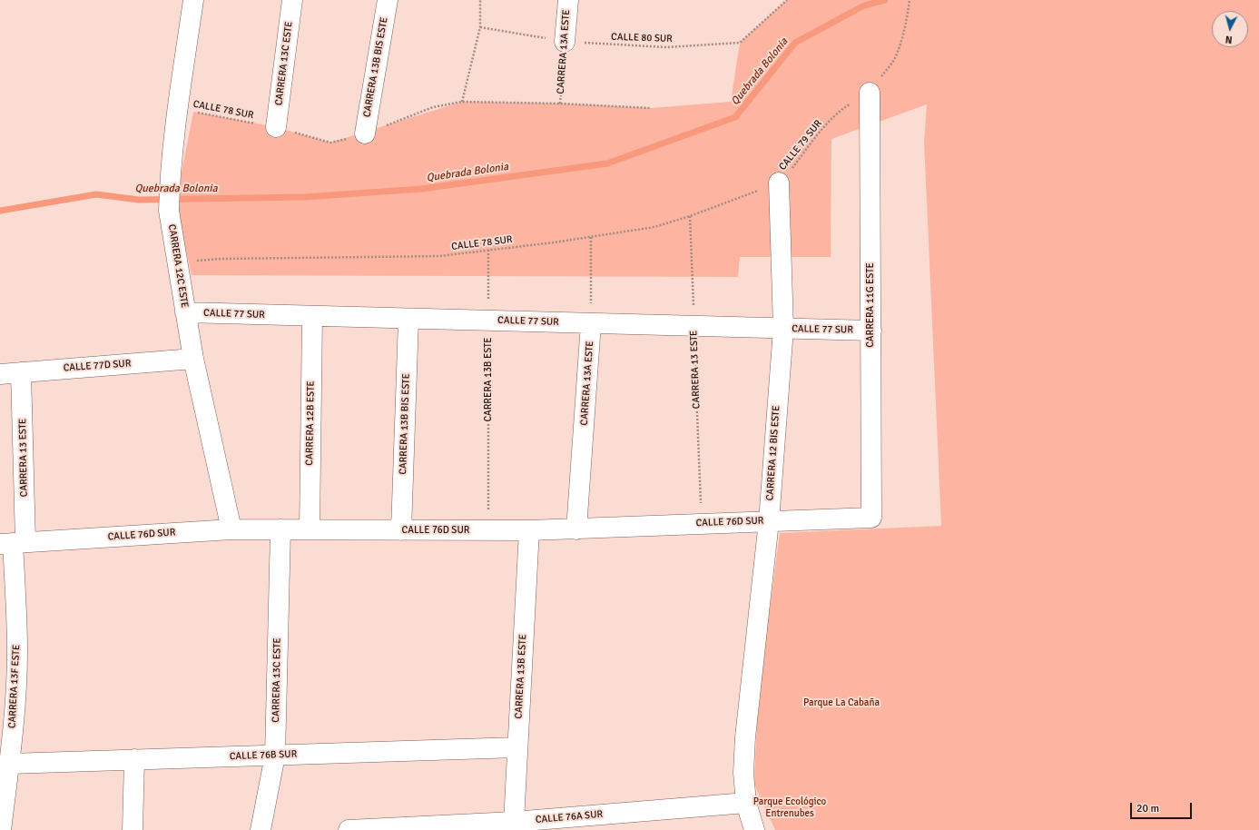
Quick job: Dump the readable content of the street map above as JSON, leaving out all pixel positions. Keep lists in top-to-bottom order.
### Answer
{
  "streets": {
    "street": [
      "CARRERA 13A ESTE",
      "CARRERA 13C ESTE",
      "CARRERA 13B BIS ESTE",
      "CARRERA 12C ESTE",
      "CARRERA 11G ESTE",
      "CALLE 77 SUR",
      "CALLE 77D SUR",
      "CARRERA 13 ESTE",
      "CARRERA 13B ESTE",
      "CARRERA 12B ESTE",
      "CARRERA 12 BIS ESTE",
      "CALLE 76D SUR",
      "CARRERA 13F ESTE",
      "CALLE 76B SUR",
      "CALLE 76A SUR"
    ],
    "path": ["CALLE 80 SUR", "CALLE 78 SUR", "CALLE 79 SUR"]
  },
  "crossings": [
    ["CALLE 80 SUR", "CARRERA 13A ESTE"],
    ["CARRERA 13A ESTE", "CALLE 78 SUR"],
    ["CARRERA 13A ESTE", "CALLE 77 SUR"],
    ["CARRERA 13A ESTE", "CALLE 76D SUR"],
    ["CARRERA 13C ESTE", "CALLE 78 SUR"],
    ["CARRERA 13C ESTE", "CALLE 76D SUR"],
    ["CARRERA 13C ESTE", "CALLE 76B SUR"],
    ["CARRERA 13B BIS ESTE", "CALLE 78 SUR"],
    ["CARRERA 13B BIS ESTE", "CALLE 77 SUR"],
    ["CARRERA 13B BIS ESTE", "CALLE 76D SUR"],
    ["CALLE 78 SUR", "CALLE 79 SUR"],
    ["CALLE 78 SUR", "CARRERA 12C ESTE"],
    ["CALLE 78 SUR", "CARRERA 13 ESTE"],
    ["CALLE 78 SUR", "CARRERA 13B ESTE"],
    ["CALLE 78 SUR", "CARRERA 12 BIS ESTE"],
    ["CALLE 79 SUR", "CARRERA 11G ESTE"],
    ["CALLE 79 SUR", "CARRERA 12 BIS ESTE"],
    ["CARRERA 12C ESTE", "CALLE 77 SUR"],
    ["CARRERA 12C ESTE", "CALLE 77D SUR"],
    ["CARRERA 12C ESTE", "CALLE 76D SUR"],
    ["CARRERA 11G ESTE", "CALLE 77 SUR"],
    ["CARRERA 11G ESTE", "CALLE 76D SUR"],
    ["CALLE 77 SUR", "CARRERA 13 ESTE"],
    ["CALLE 77 SUR", "CARRERA 13B ESTE"],
    ["CALLE 77 SUR", "CARRERA 12B ESTE"],
    ["CALLE 77 SUR", "CARRERA 12 BIS ESTE"],
    ["CALLE 77D SUR", "CARRERA 13 ESTE"],
    ["CARRERA 13 ESTE", "CALLE 76D SUR"],
    ["CARRERA 13 ESTE", "CARRERA 13F ESTE"],
    ["CARRERA 13B ESTE", "CALLE 76D SUR"],
    ["CARRERA 13B ESTE", "CALLE 76B SUR"],
    ["CARRERA 13B ESTE", "CALLE 76A SUR"],
    ["CARRERA 12B ESTE", "CALLE 76D SUR"],
    ["CARRERA 12 BIS ESTE", "CALLE 76D SUR"],
    ["CARRERA 12 BIS ESTE", "CALLE 76A SUR"],
    ["CALLE 76D SUR", "CARRERA 13F ESTE"],
    ["CARRERA 13F ESTE", "CALLE 76B SUR"]
  ],
  "water": ["Quebrada Bolonia"],
  "parks": ["Parque La Cabaña", "Parque Ecológico Entrenubes"],
  "scale_bar": "20 m",
  "north": "bottom"
}
